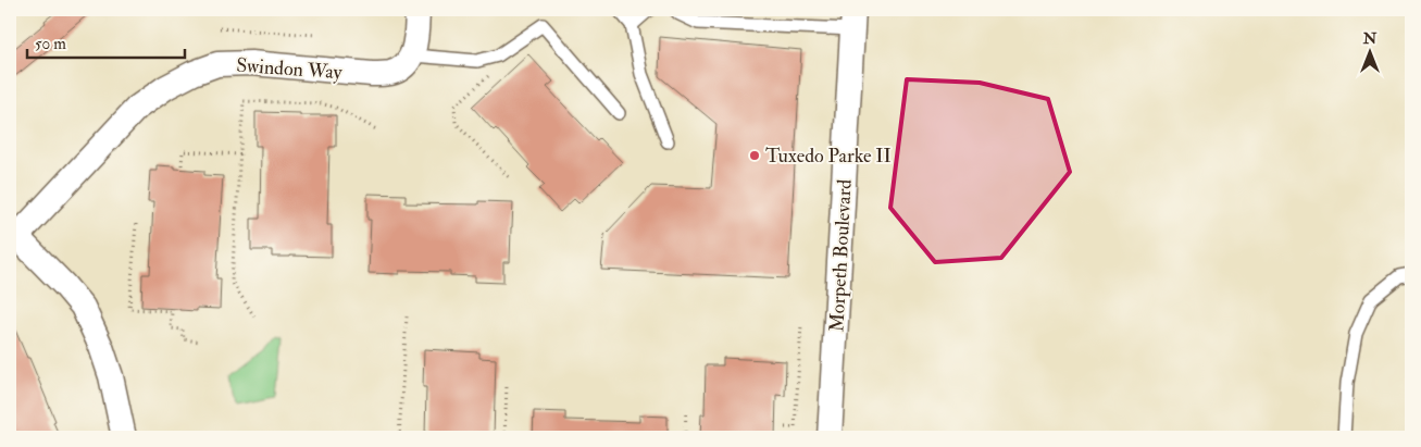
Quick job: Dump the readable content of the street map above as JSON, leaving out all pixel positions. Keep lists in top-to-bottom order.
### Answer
{
  "streets": {
    "street": ["Swindon Way", "Morpeth Boulevard"]
  },
  "places": ["Tuxedo Parke II"],
  "scale_bar": "50 m",
  "north": "top"
}
